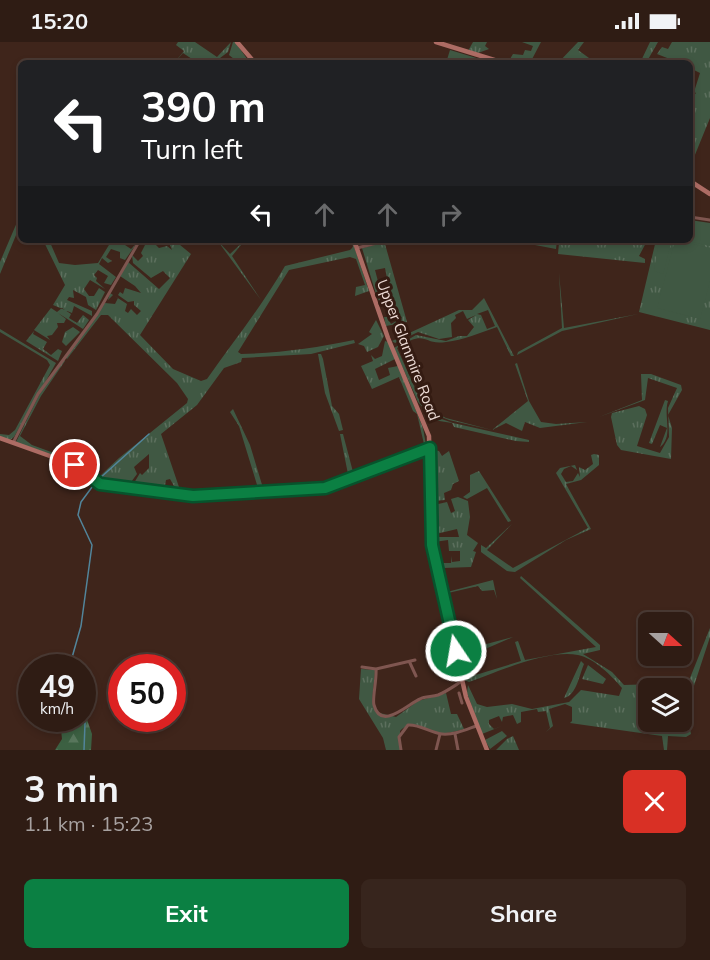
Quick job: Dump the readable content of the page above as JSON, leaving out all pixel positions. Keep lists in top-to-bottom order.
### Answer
{
  "streets": {
    "main road": ["Upper Glanmire Road"]
  },
  "north": "right",
  "page": {
    "status": "15:20",
    "turn": ["390 m", "Turn left"],
    "speed": "49 km/h",
    "limit": "50",
    "heading": ["3 min", "1.1 km · 15:23"],
    "buttons": ["Exit", "Share"]
  }
}
